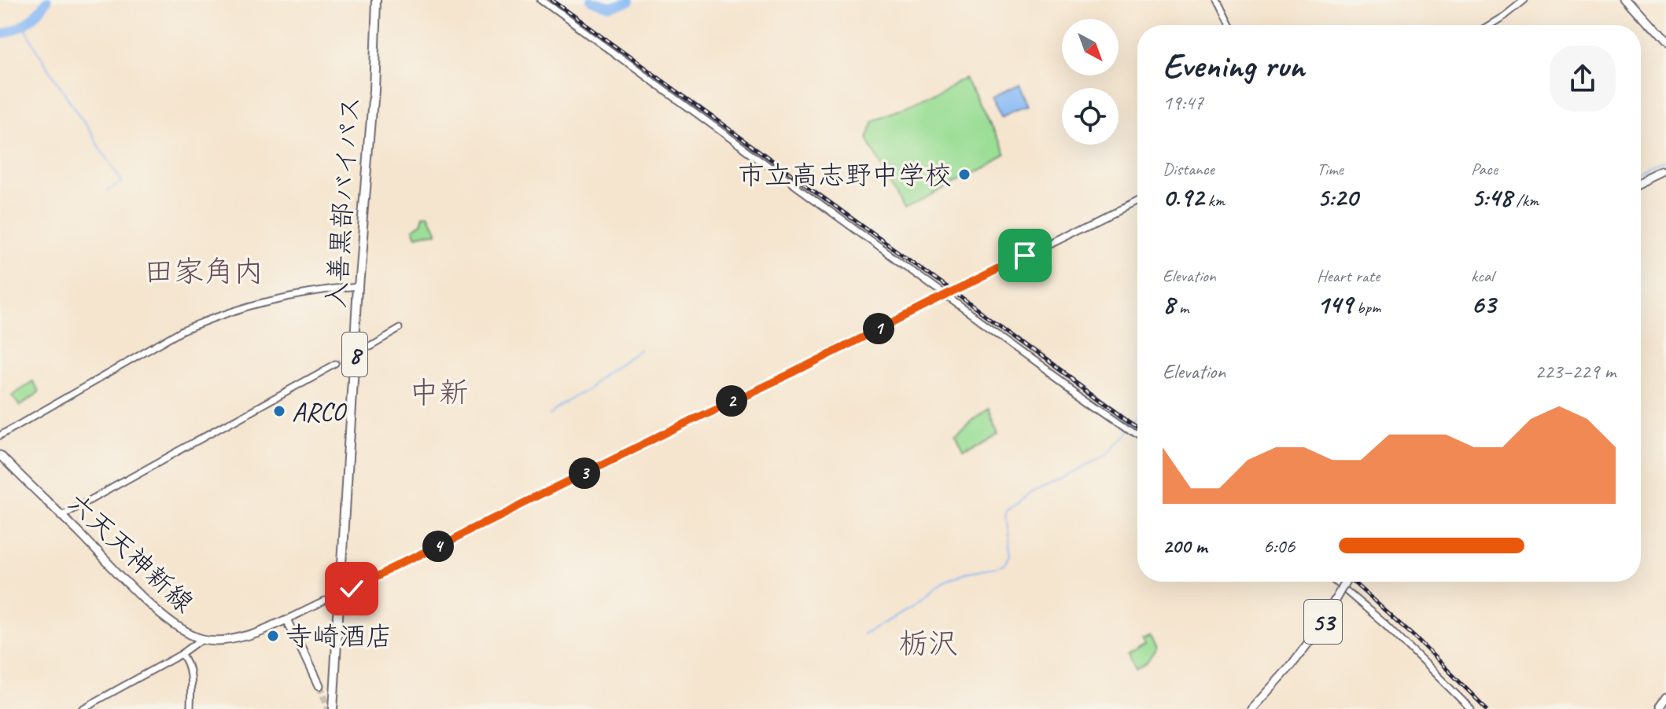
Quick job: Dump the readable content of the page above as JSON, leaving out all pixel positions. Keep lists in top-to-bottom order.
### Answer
{
  "streets": {
    "highway": ["入善黒部バイパス", "8"],
    "main road": ["六天天神新線", "53"]
  },
  "districts": ["田家角内", "中新", "栃沢"],
  "places": ["市立高志野中学校", "ARCO", "寺崎酒店"],
  "north": "bottom right",
  "page": {
    "heading": ["Evening run", "19:47"],
    "stats": [
      ["Distance", "0.92 km"],
      ["Time", "5:20"],
      ["Pace", "5:48 /km"],
      ["Elevation", "8 m"],
      ["Heart rate", "149 bpm"],
      ["kcal", "63"]
    ],
    "pins": [
      "1",
      "2",
      "3",
      "4"
    ],
    "chart": ["Elevation", "223–229 m"],
    "list": [
      {
        "name": "200 m",
        "note": "6:06"
      }
    ]
  }
}
